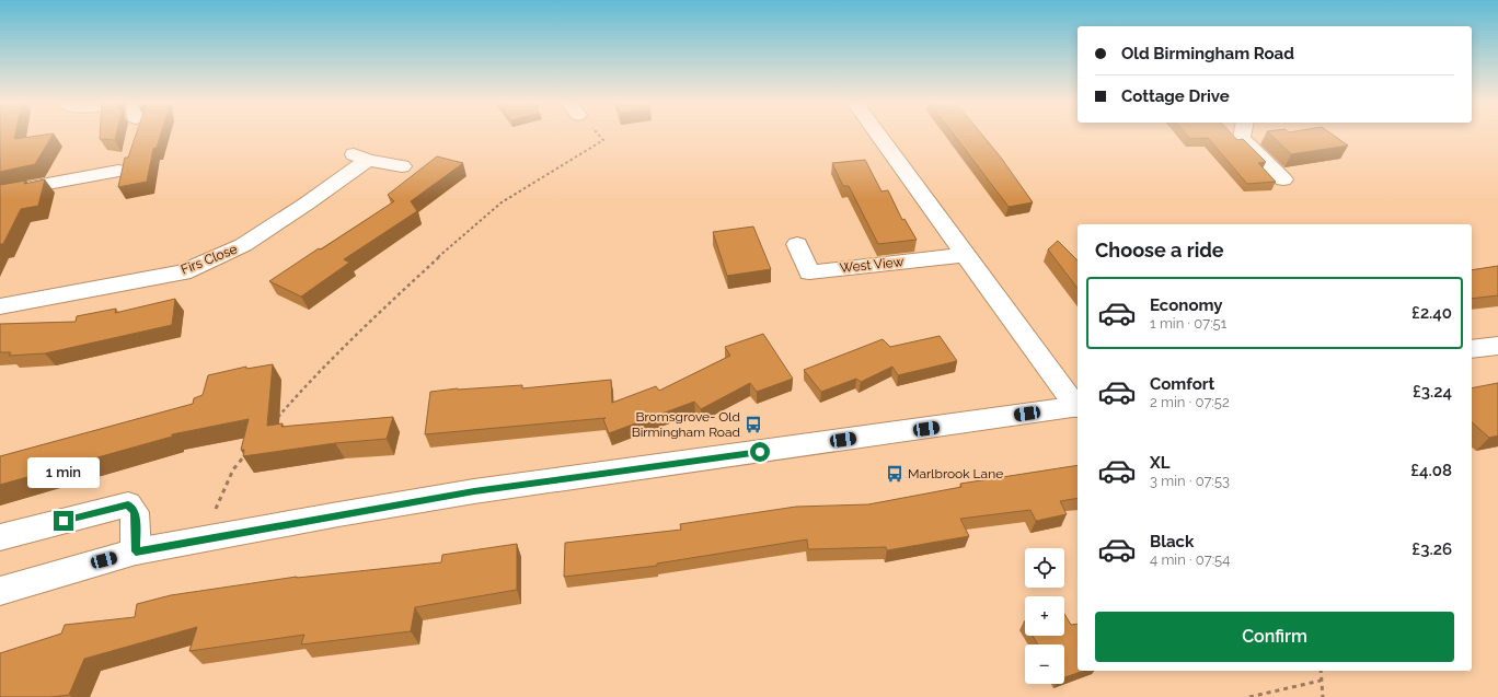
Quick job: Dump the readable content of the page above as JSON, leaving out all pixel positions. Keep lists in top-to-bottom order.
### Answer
{
  "streets": {
    "street": ["Firs Close", "West View"]
  },
  "places": {
    "bus stop": ["Bromsgrove- Old Birmingham Road", "Marlbrook Lane"]
  },
  "page": {
    "banner": ["Old Birmingham Road", "Cottage Drive"],
    "heading": "Choose a ride",
    "list": [
      {
        "name": "Economy",
        "note": "1 min · 07:51",
        "value": "£2.40"
      },
      {
        "name": "Comfort",
        "note": "2 min · 07:52",
        "value": "£3.24"
      },
      {
        "name": "XL",
        "note": "3 min · 07:53",
        "value": "£4.08"
      },
      {
        "name": "Black",
        "note": "4 min · 07:54",
        "value": "£3.26"
      }
    ],
    "bubble": "1 min",
    "map_buttons": ["+", "−"],
    "buttons": "Confirm"
  }
}
